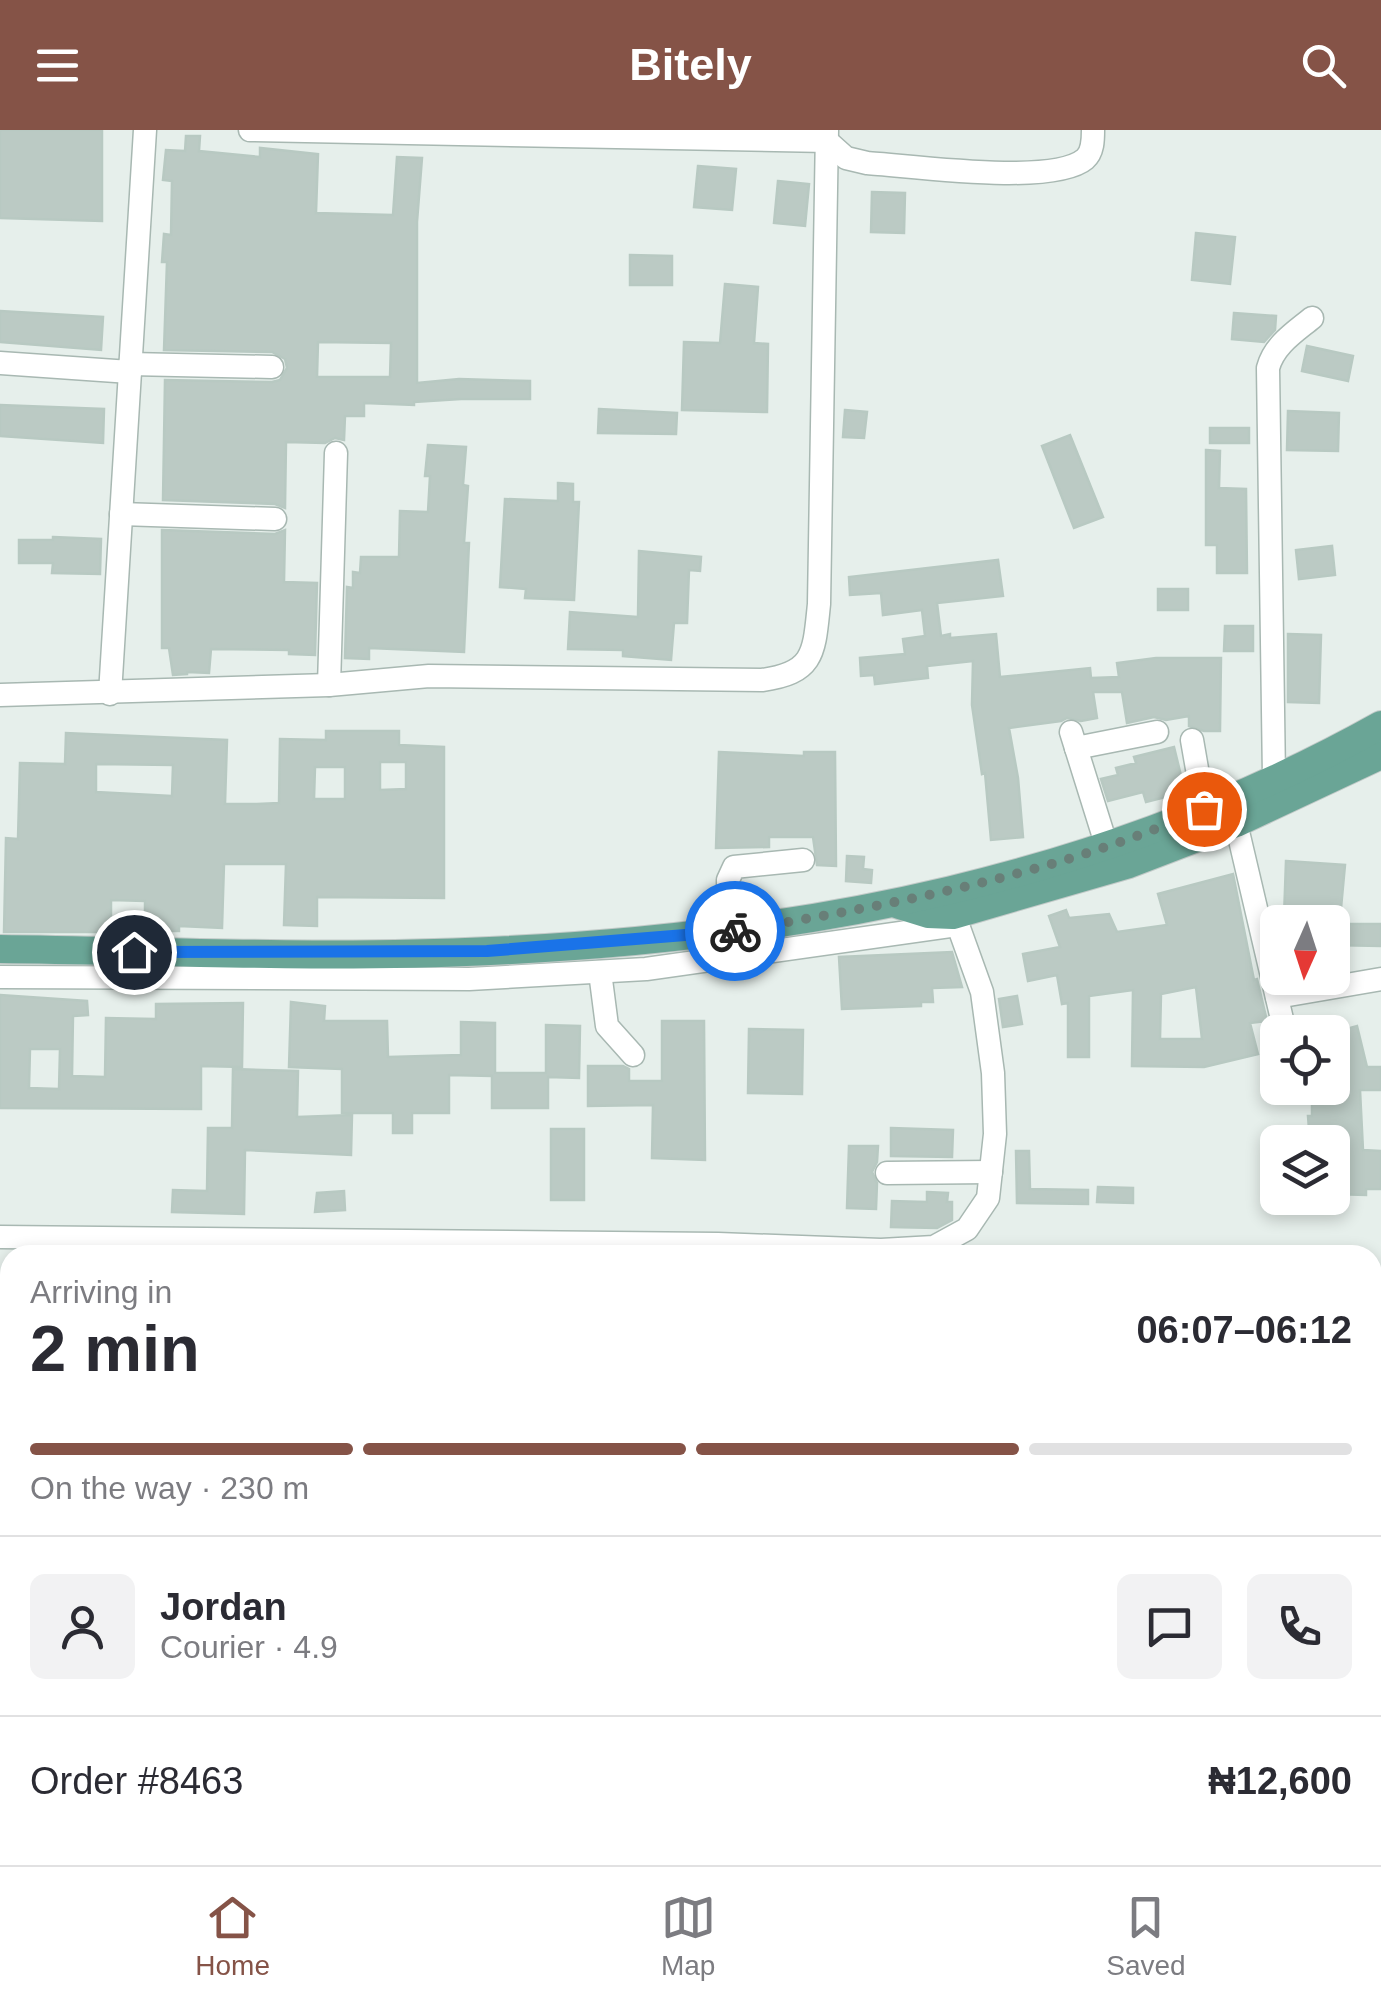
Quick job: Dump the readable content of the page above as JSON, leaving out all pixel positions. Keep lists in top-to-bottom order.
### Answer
{
  "north": "bottom",
  "page": {
    "header": "Bitely",
    "heading": ["2 min", "Arriving in", "06:07–06:12"],
    "panel": [
      "Jordan",
      "Courier · 4.9",
      "Order #8463",
      "₦12,600"
    ],
    "bar": "On the way · 230 m",
    "tabs": ["Home", "Map", "Saved"]
  }
}
